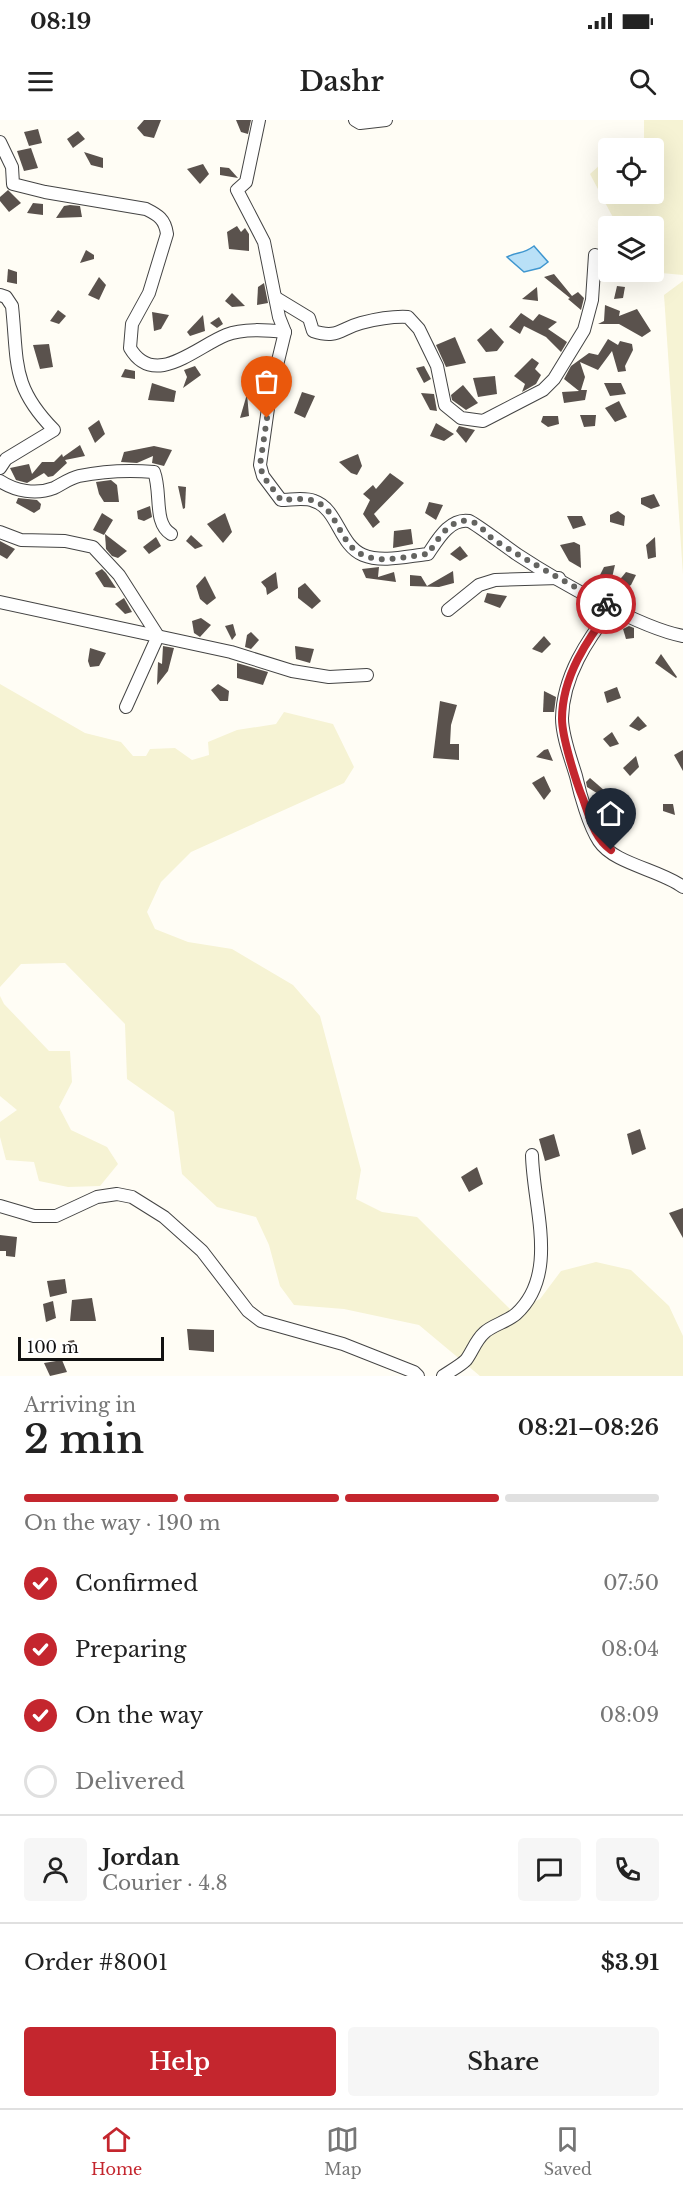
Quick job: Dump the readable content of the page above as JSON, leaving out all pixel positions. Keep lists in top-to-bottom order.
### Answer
{
  "scale_bar": "100 m",
  "page": {
    "status": "08:19",
    "header": "Dashr",
    "scale": "100 m",
    "heading": ["2 min", "Arriving in", "08:21–08:26"],
    "panel": [
      "Jordan",
      "Courier · 4.8",
      "Order #8001",
      "$3.91"
    ],
    "bar": "On the way · 190 m",
    "list": [
      ["Confirmed", "07:50"],
      ["Preparing", "08:04"],
      ["On the way", "08:09"],
      "Delivered"
    ],
    "buttons": ["Help", "Share"],
    "tabs": ["Home", "Map", "Saved"]
  }
}
